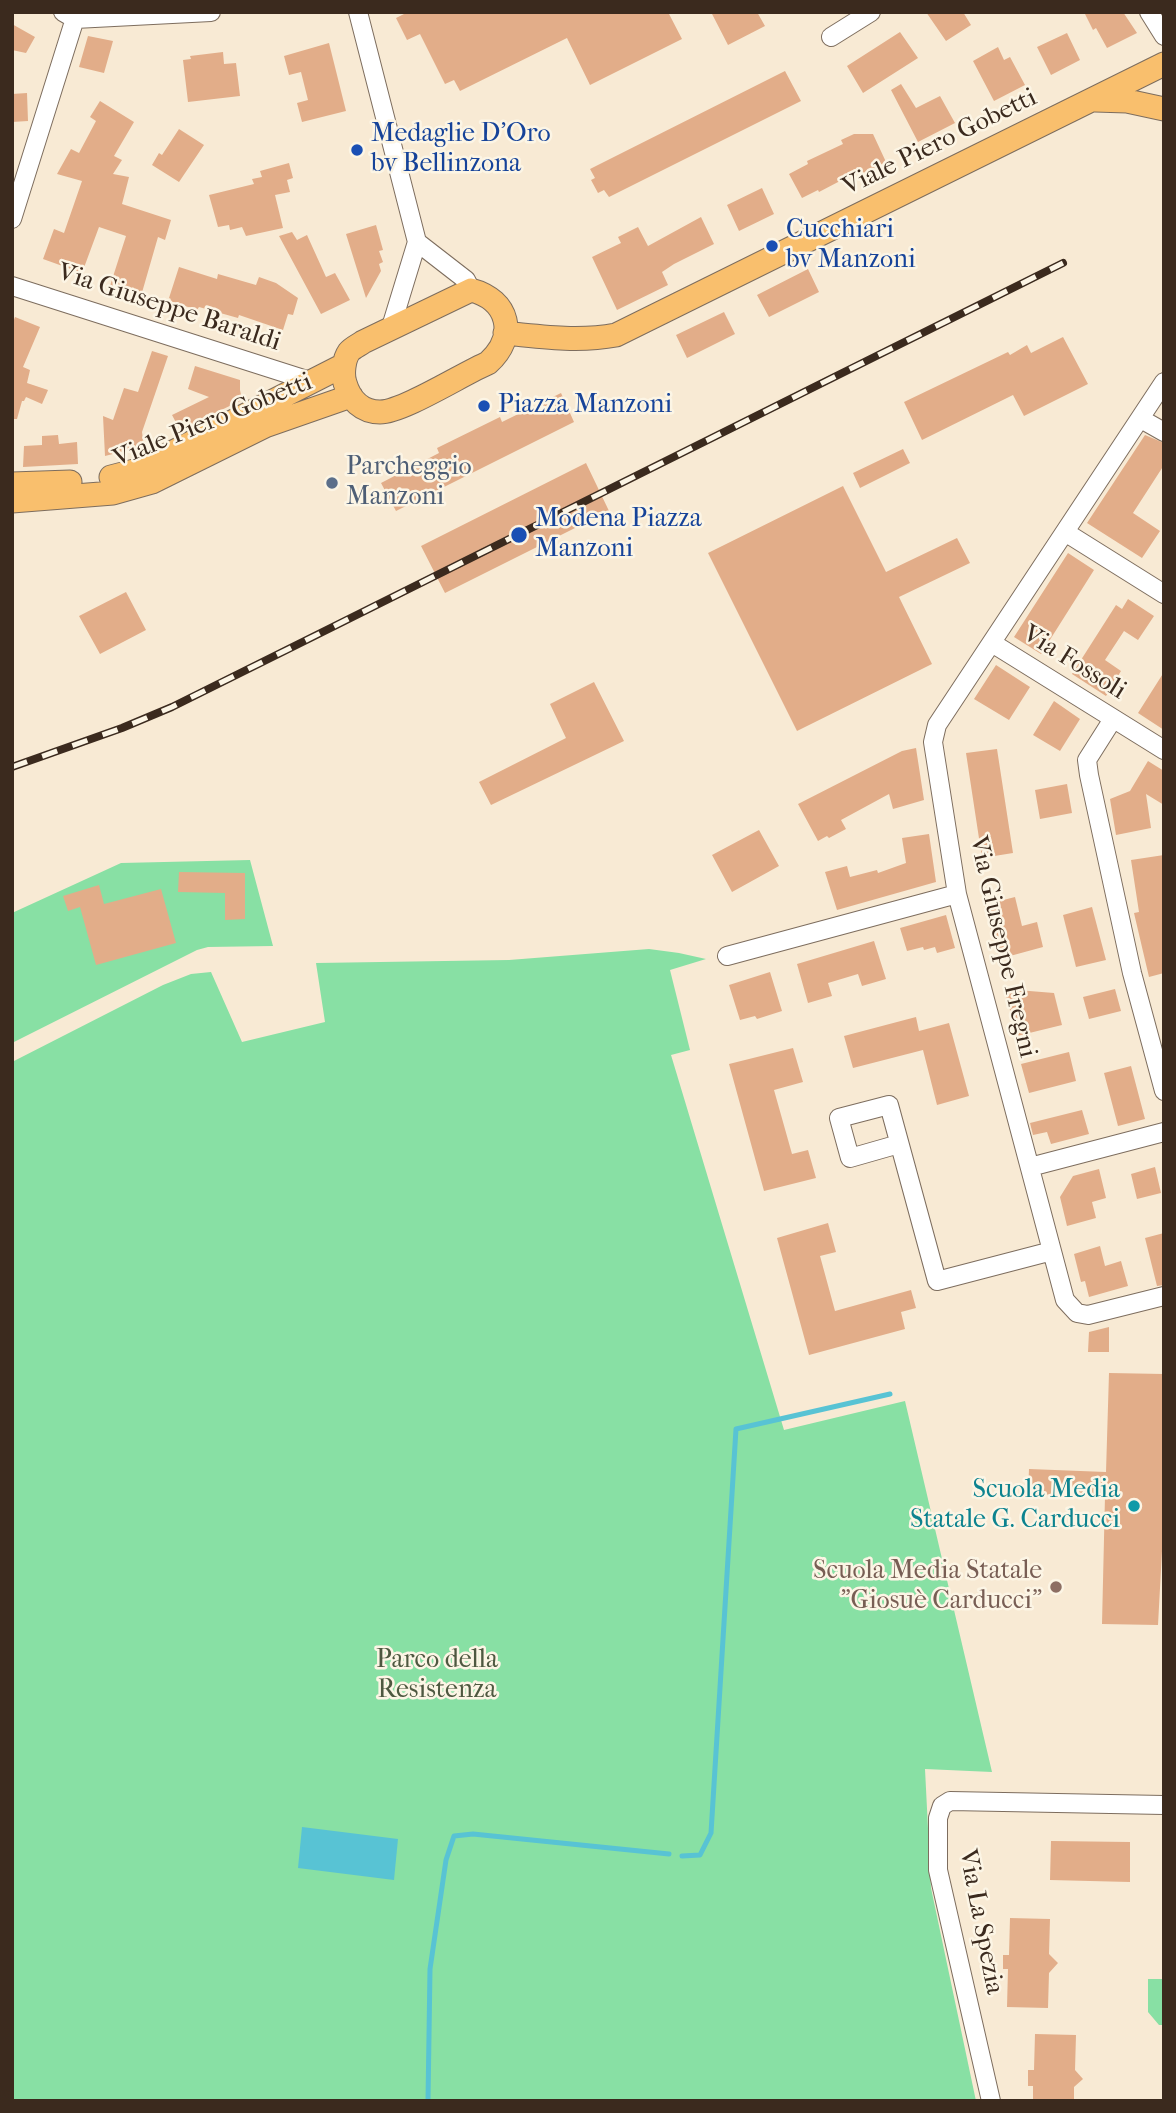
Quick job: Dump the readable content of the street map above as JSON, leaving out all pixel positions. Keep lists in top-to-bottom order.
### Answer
{
  "streets": {
    "main road": ["Viale Piero Gobetti"],
    "street": [
      "Via Giuseppe Baraldi",
      "Via Fossoli",
      "Via Giuseppe Fregni",
      "Via La Spezia"
    ]
  },
  "crossings": [
    ["Viale Piero Gobetti", "Via Giuseppe Baraldi"],
    ["Via Fossoli", "Via Giuseppe Fregni"]
  ],
  "parks": ["Parco della Resistenza"],
  "places": [
    "Medaglie D'Oro bv Bellinzona",
    "Cucchiari bv Manzoni",
    "Piazza Manzoni",
    "Parcheggio Manzoni",
    "Modena Piazza Manzoni",
    "Scuola Media Statale G. Carducci",
    "Scuola Media Statale \"Giosuè Carducci\""
  ]
}
